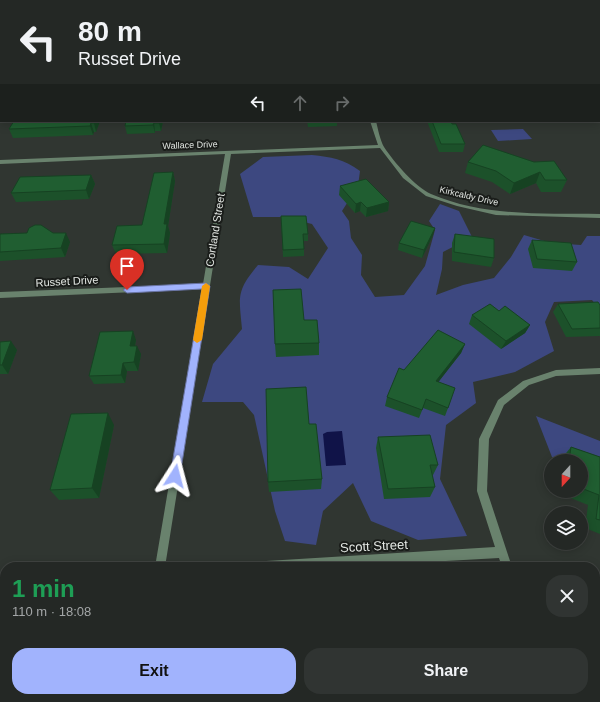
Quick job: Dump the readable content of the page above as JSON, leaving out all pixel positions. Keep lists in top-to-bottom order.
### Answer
{
  "streets": {
    "street": [
      "Wallace Drive",
      "Kirkcaldy Drive",
      "Cortland Street",
      "Russet Drive",
      "Scott Street"
    ]
  },
  "crossings": [
    ["Wallace Drive", "Kirkcaldy Drive"],
    ["Wallace Drive", "Cortland Street"],
    ["Cortland Street", "Russet Drive"]
  ],
  "north": "bottom",
  "page": {
    "turn": ["80 m", "Russet Drive"],
    "heading": ["1 min", "110 m · 18:08"],
    "buttons": ["Exit", "Share"]
  }
}
